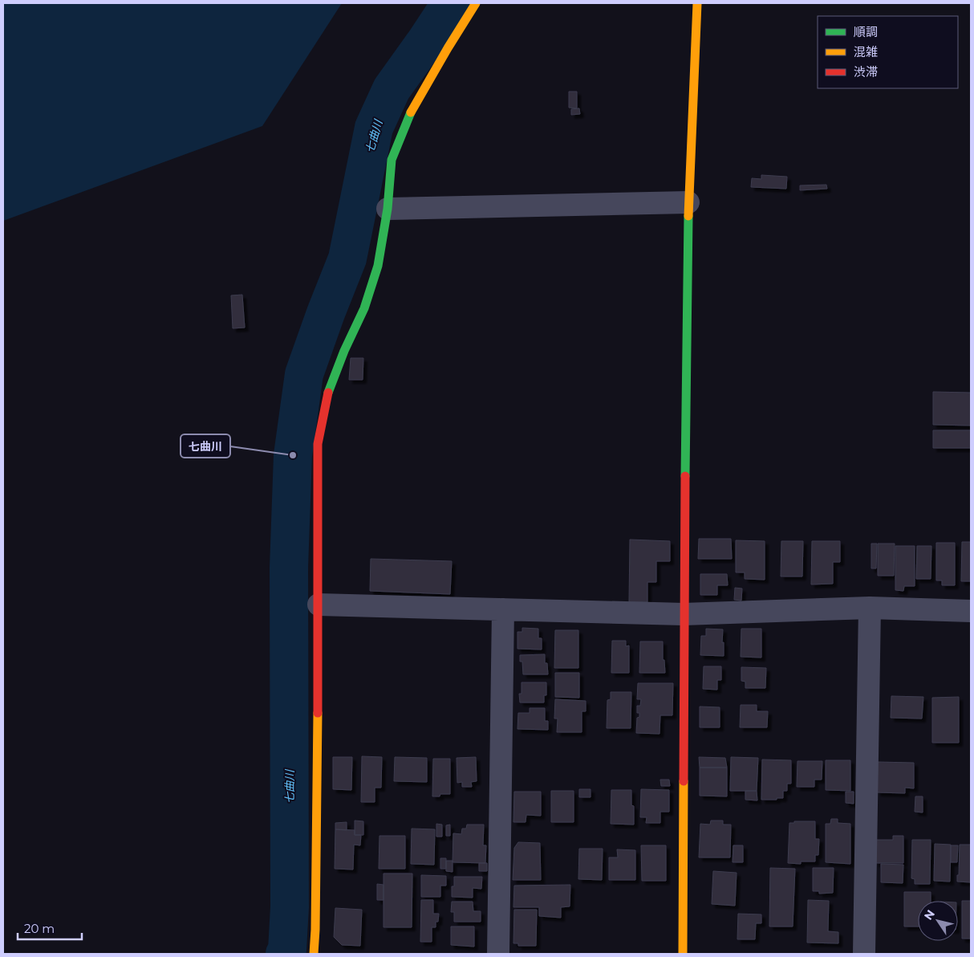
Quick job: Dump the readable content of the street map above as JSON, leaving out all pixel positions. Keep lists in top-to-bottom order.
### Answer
{
  "water": ["七曲川"],
  "places": ["七曲川"],
  "legend": ["順調", "混雑", "渋滞"],
  "scale_bar": "20 m",
  "north": "top left"
}
